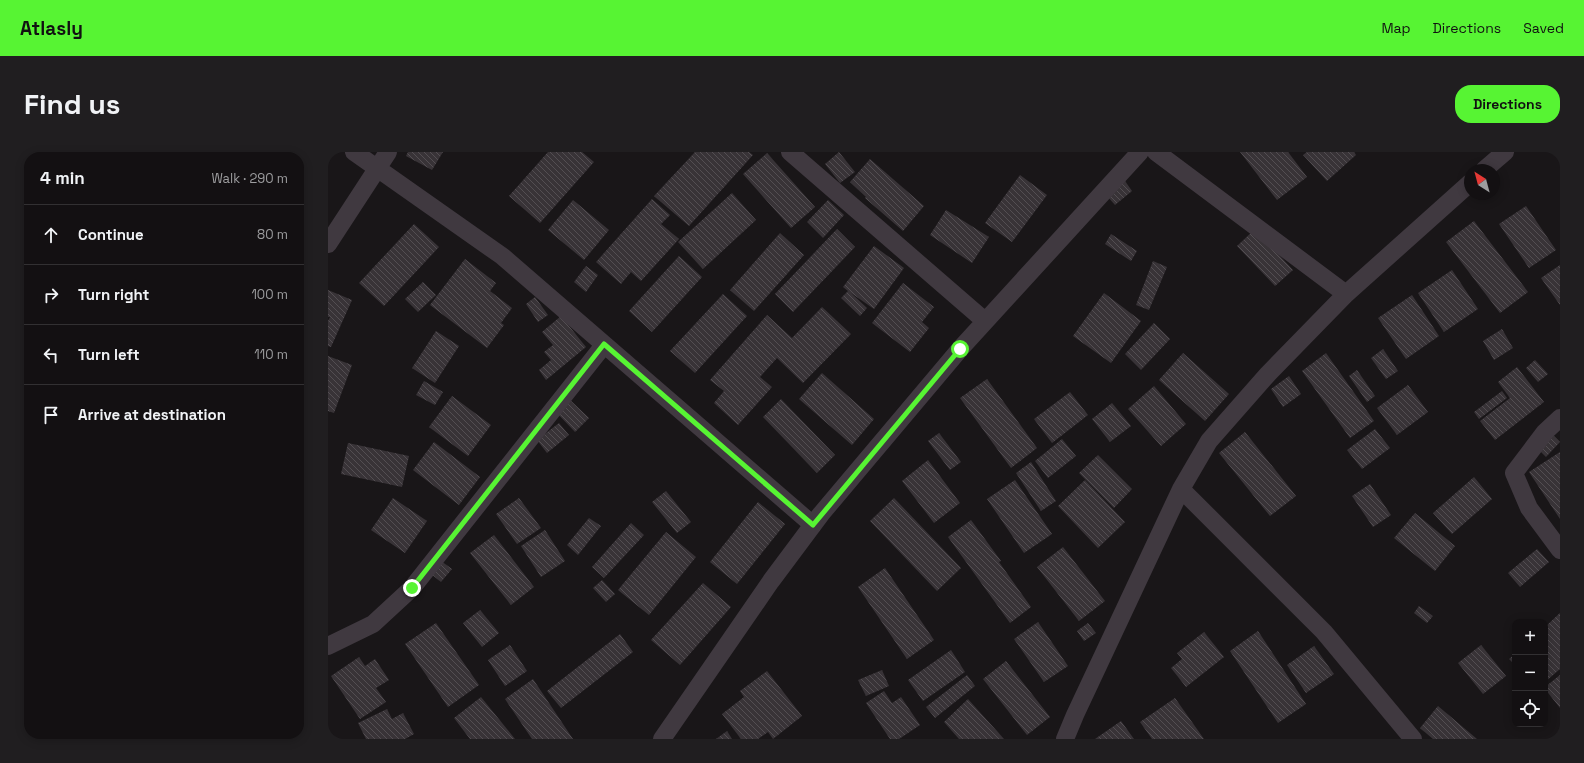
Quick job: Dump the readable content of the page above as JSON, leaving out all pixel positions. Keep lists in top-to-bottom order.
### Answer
{
  "north": "top left",
  "page": {
    "header": "Atlasly",
    "nav": ["Map", "Directions", "Saved"],
    "buttons": "Directions",
    "title": "Find us",
    "heading": ["4 min", "Walk · 290 m"],
    "list": [
      ["Continue", "80 m"],
      ["Turn right", "100 m"],
      ["Turn left", "110 m"],
      "Arrive at destination"
    ],
    "map_buttons": ["+", "−"]
  }
}
